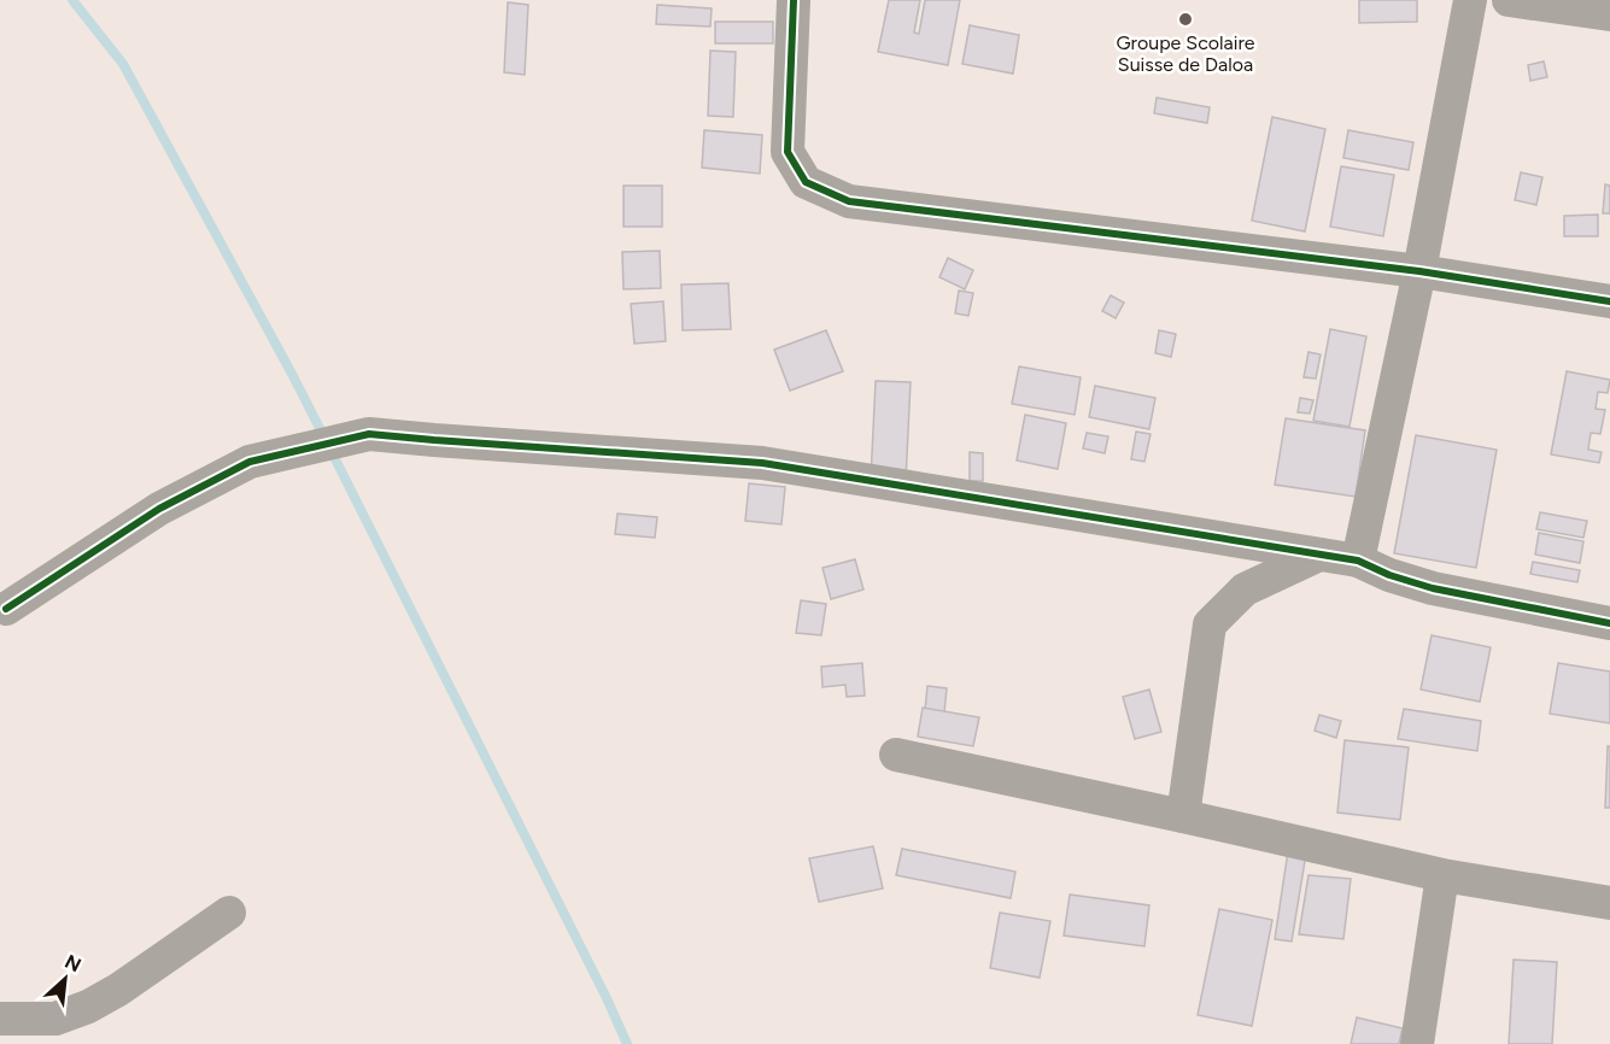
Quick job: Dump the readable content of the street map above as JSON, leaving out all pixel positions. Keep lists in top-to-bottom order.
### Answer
{
  "places": ["Groupe Scolaire Suisse de Daloa"],
  "north": "top right"
}
